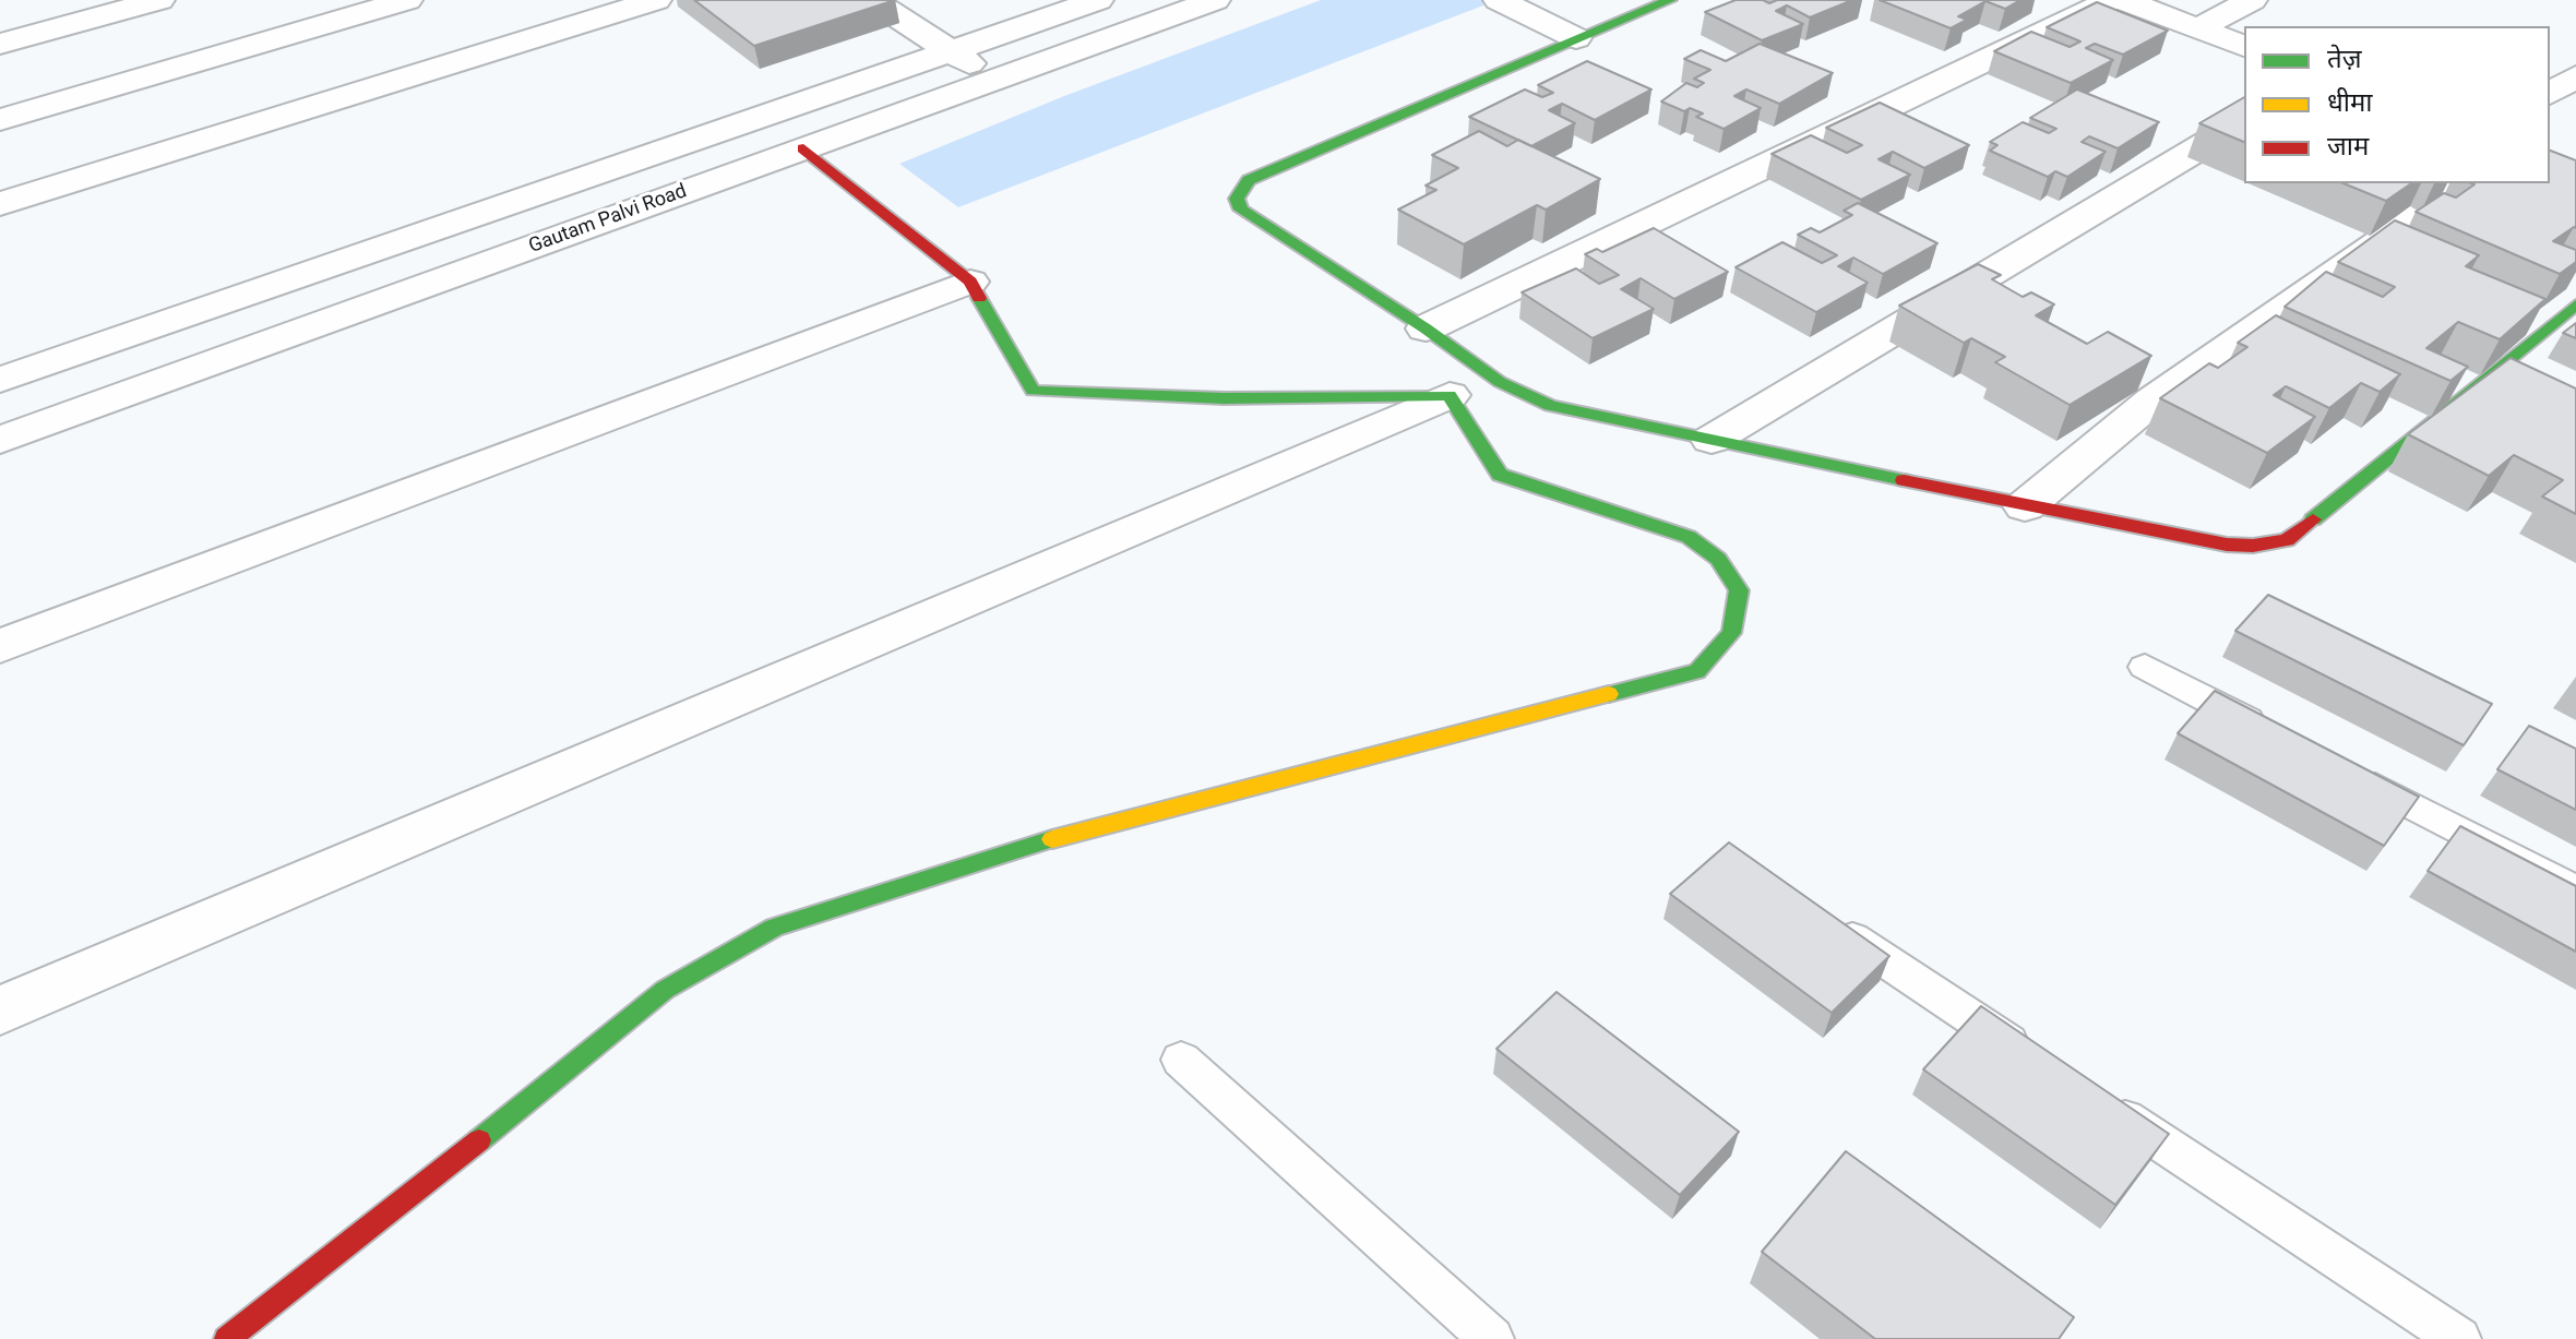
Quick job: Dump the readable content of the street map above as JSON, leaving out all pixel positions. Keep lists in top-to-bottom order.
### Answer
{
  "streets": {
    "street": ["Gautam Palvi Road"]
  },
  "legend": ["तेज़", "धीमा", "जाम"]
}
